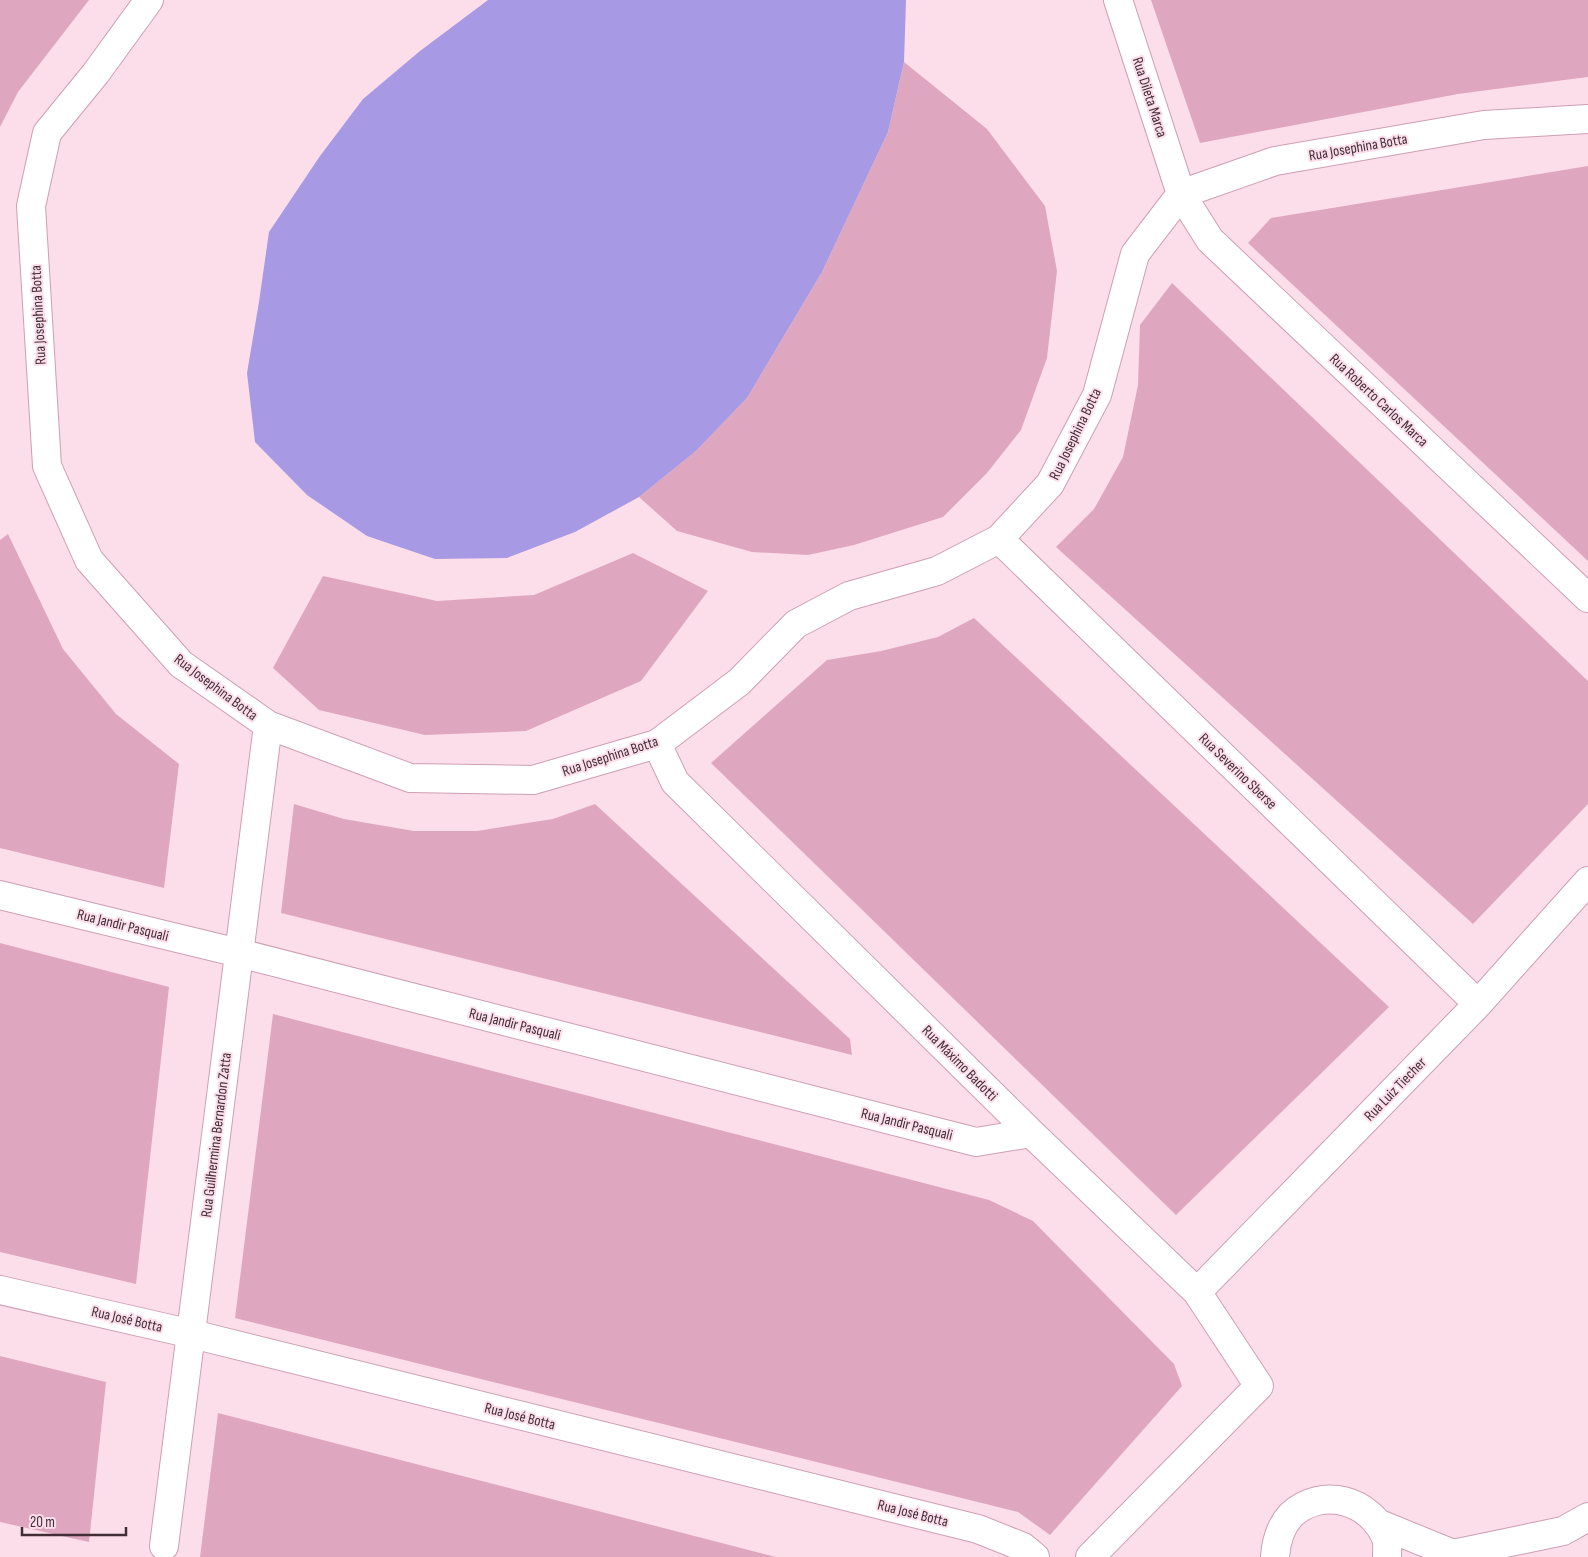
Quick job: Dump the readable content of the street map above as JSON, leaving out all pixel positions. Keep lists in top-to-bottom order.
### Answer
{
  "streets": {
    "street": [
      "Rua Dileta Marca",
      "Rua Josephina Botta",
      "Rua Roberto Carlos Marca",
      "Rua Severino Sberse",
      "Rua Jandir Pasquali",
      "Rua Máximo Badotti",
      "Rua Luiz Tiecher",
      "Rua Guilhermina Bernardon Zatta",
      "Rua José Botta"
    ]
  },
  "crossings": [
    ["Rua Dileta Marca", "Rua Josephina Botta"],
    ["Rua Dileta Marca", "Rua Roberto Carlos Marca"],
    ["Rua Josephina Botta", "Rua Roberto Carlos Marca"],
    ["Rua Josephina Botta", "Rua Severino Sberse"],
    ["Rua Josephina Botta", "Rua Máximo Badotti"],
    ["Rua Josephina Botta", "Rua Guilhermina Bernardon Zatta"],
    ["Rua Severino Sberse", "Rua Luiz Tiecher"],
    ["Rua Jandir Pasquali", "Rua Máximo Badotti"],
    ["Rua Jandir Pasquali", "Rua Guilhermina Bernardon Zatta"],
    ["Rua Máximo Badotti", "Rua Luiz Tiecher"],
    ["Rua Guilhermina Bernardon Zatta", "Rua José Botta"]
  ],
  "scale_bar": "20 m"
}
